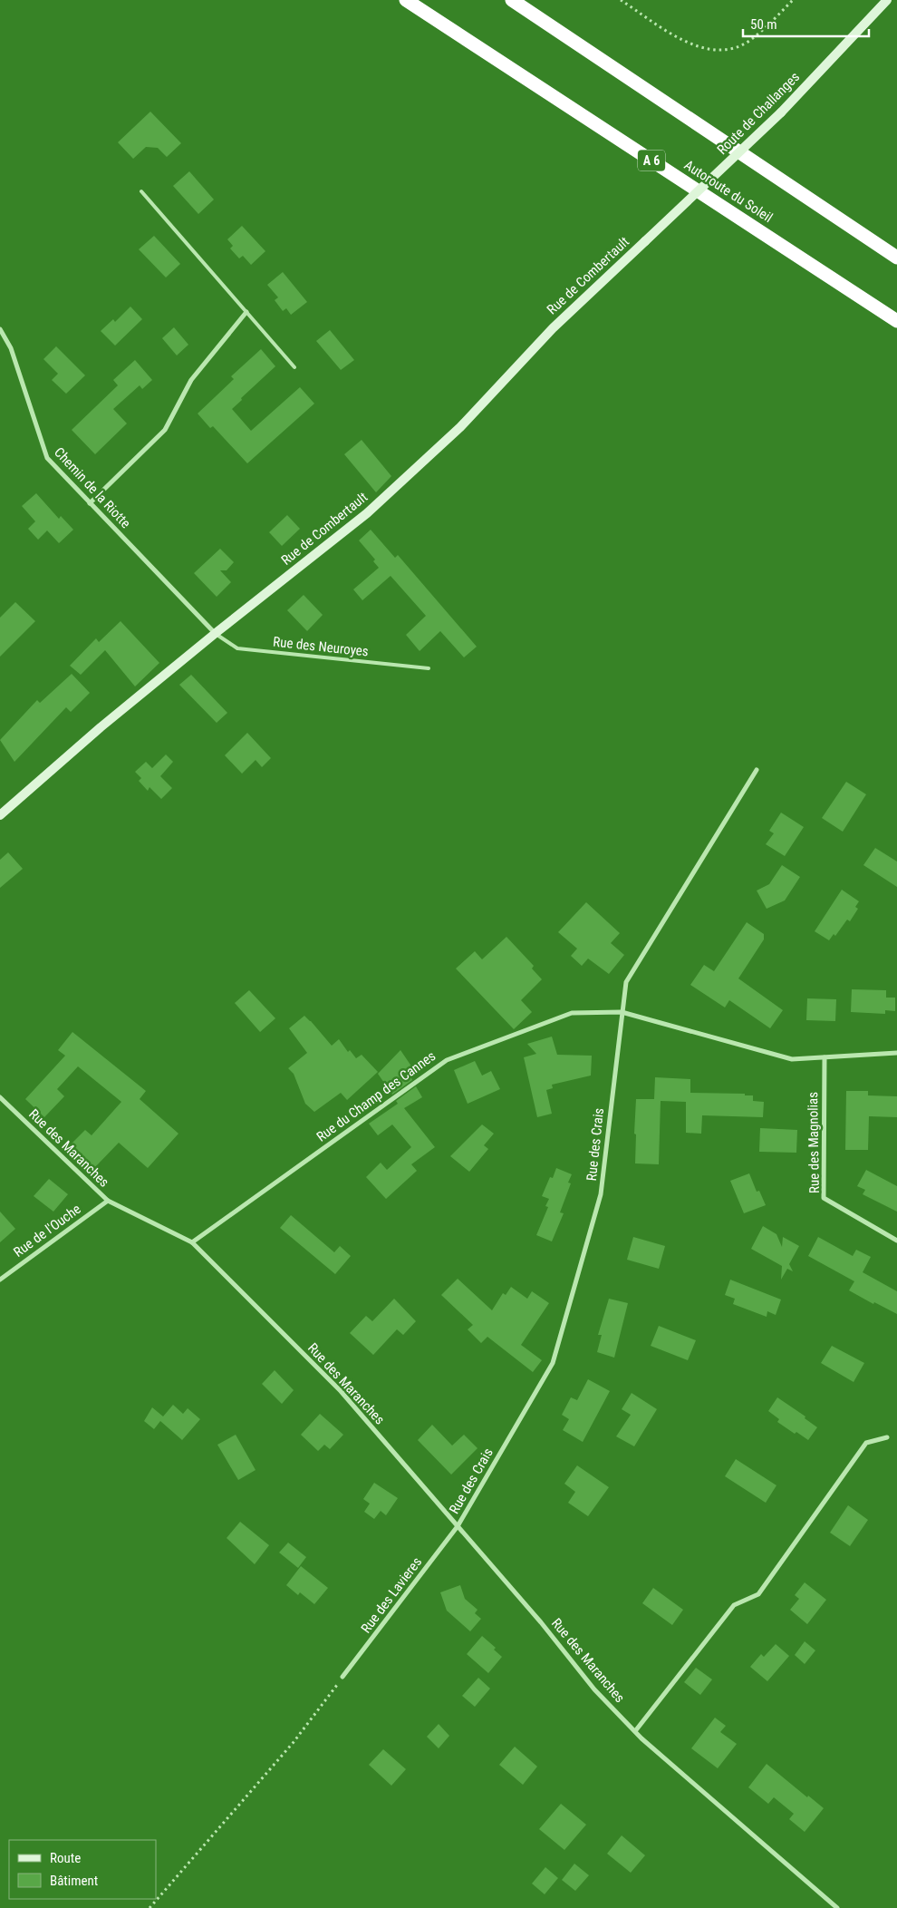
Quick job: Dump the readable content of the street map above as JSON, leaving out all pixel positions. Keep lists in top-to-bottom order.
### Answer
{
  "streets": {
    "highway": ["A 6", "Autoroute du Soleil"],
    "street": [
      "Route de Challanges",
      "Rue de Combertault",
      "Chemin de la Riotte",
      "Rue du Champ des Cannes",
      "Rue des Magnolias",
      "Rue des Crais",
      "Rue des Maranches",
      "Rue de l'Ouche",
      "Rue des Lavieres"
    ],
    "lane": ["Rue des Neuroyes"]
  },
  "crossings": [
    ["Route de Challanges", "Rue de Combertault"],
    ["Rue de Combertault", "Chemin de la Riotte"],
    ["Rue de Combertault", "Rue des Neuroyes"],
    ["Chemin de la Riotte", "Rue des Neuroyes"],
    ["Rue du Champ des Cannes", "Rue des Crais"],
    ["Rue du Champ des Cannes", "Rue des Maranches"],
    ["Rue des Crais", "Rue des Maranches"],
    ["Rue des Crais", "Rue des Lavieres"],
    ["Rue des Maranches", "Rue de l'Ouche"],
    ["Rue des Maranches", "Rue des Lavieres"]
  ],
  "legend": ["Route", "Bâtiment"],
  "scale_bar": "50 m"
}
